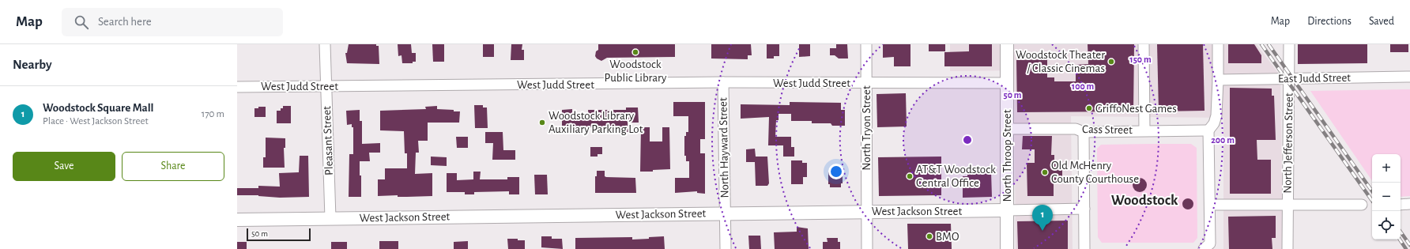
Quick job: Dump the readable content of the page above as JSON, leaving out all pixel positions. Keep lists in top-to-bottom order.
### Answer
{
  "streets": {
    "street": [
      "East Judd Street",
      "West Judd Street",
      "North Tryon Street",
      "Cass Street",
      "Pleasant Street",
      "North Jefferson Street",
      "North Hayward Street",
      "North Throop Street",
      "West Jackson Street"
    ]
  },
  "crossings": [
    ["East Judd Street", "North Jefferson Street"],
    ["West Judd Street", "North Tryon Street"],
    ["West Judd Street", "Pleasant Street"],
    ["West Judd Street", "North Hayward Street"],
    ["West Judd Street", "North Throop Street"],
    ["North Tryon Street", "West Jackson Street"],
    ["Cass Street", "North Throop Street"],
    ["Pleasant Street", "West Jackson Street"],
    ["North Hayward Street", "West Jackson Street"],
    ["North Throop Street", "West Jackson Street"]
  ],
  "districts": ["Woodstock"],
  "places": [
    "Woodstock Public Library",
    "Woodstock Theater / Classic Cinemas",
    "GriffoNest Games",
    "Woodstock Library Auxiliary Parking Lot",
    "Old McHenry County Courthouse",
    "AT&T Woodstock Central Office",
    "BMO"
  ],
  "scale_bar": "50 m",
  "page": {
    "header": "Map",
    "search": "Search here",
    "nav": ["Map", "Directions", "Saved"],
    "heading": "Nearby",
    "list": [
      {
        "mark": "1",
        "name": "Woodstock Square Mall",
        "note": "Place · West Jackson Street",
        "value": "170 m"
      }
    ],
    "buttons": ["Save", "Share"],
    "map_buttons": ["+", "−"],
    "pins": "1",
    "scale": "50 m"
  },
  "rings": [
    "150 m",
    "100 m",
    "50 m",
    "200 m"
  ]
}
